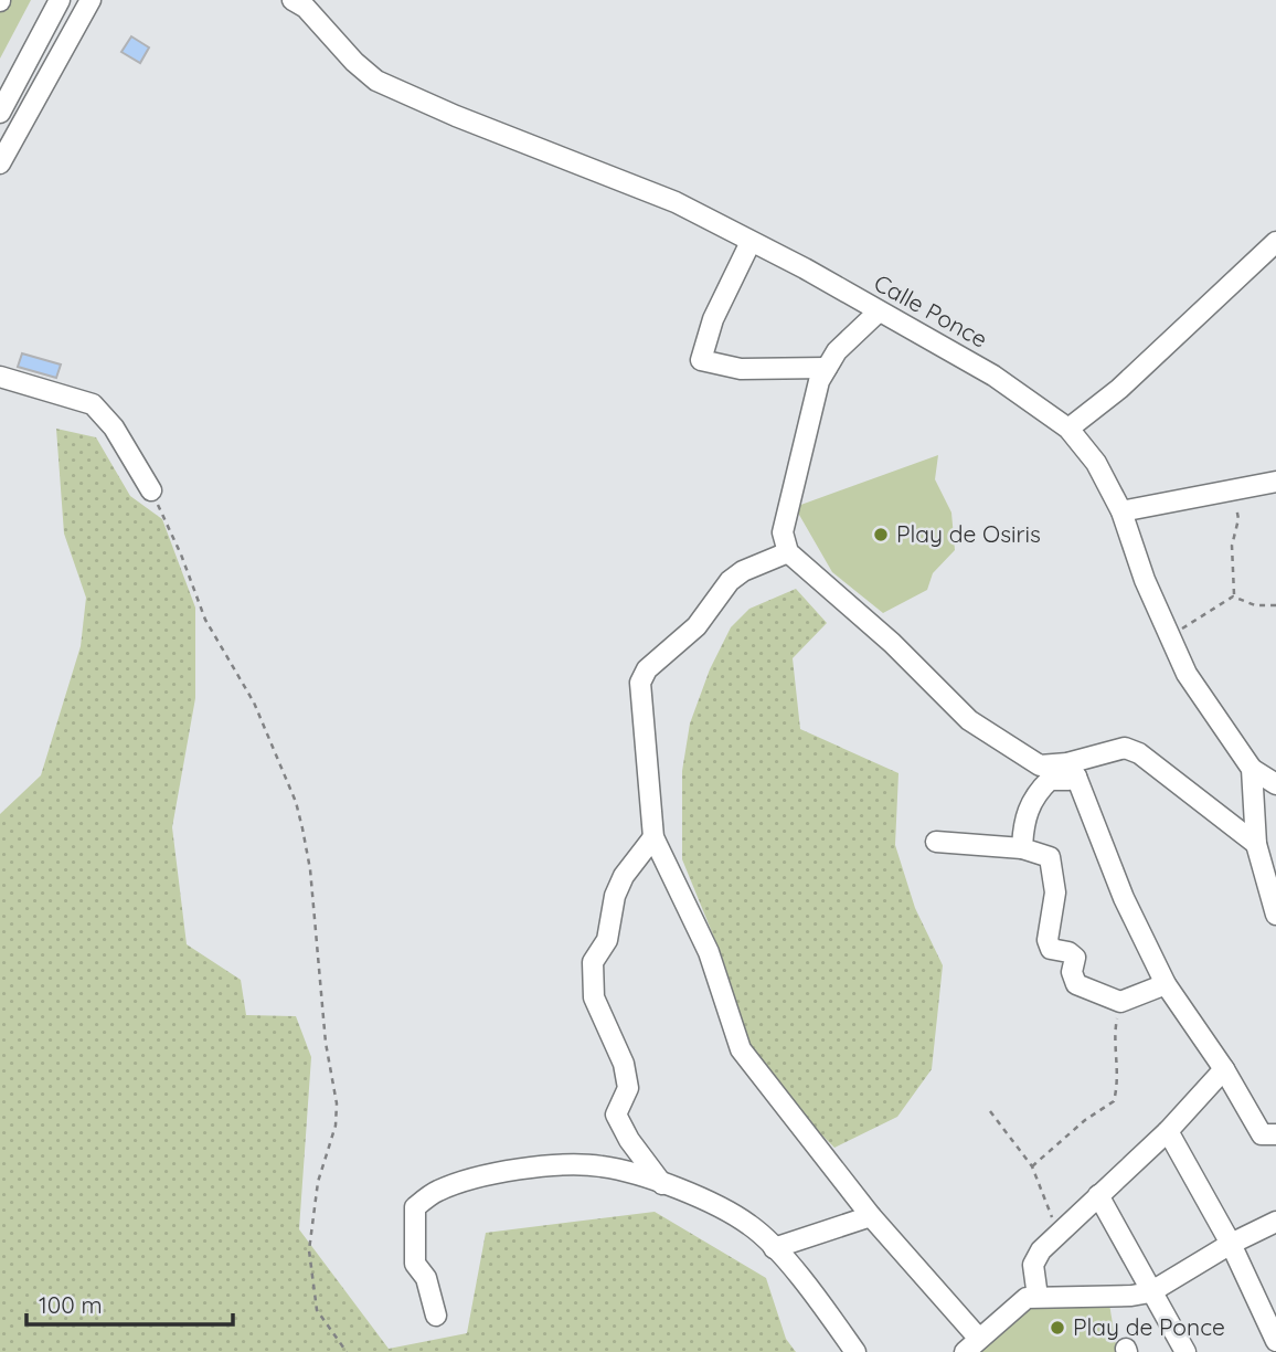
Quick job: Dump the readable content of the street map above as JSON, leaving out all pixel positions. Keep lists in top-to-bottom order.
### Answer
{
  "streets": {
    "street": ["Calle Ponce"]
  },
  "places": ["Play de Osiris", "Play de Ponce"],
  "scale_bar": "100 m"
}
